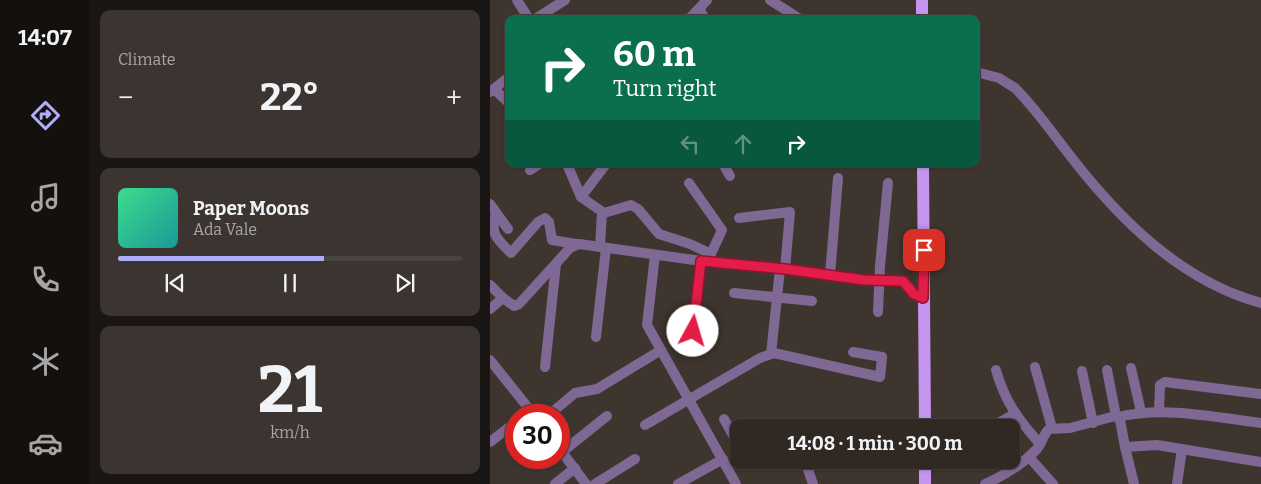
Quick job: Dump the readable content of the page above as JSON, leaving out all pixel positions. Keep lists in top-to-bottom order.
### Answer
{
  "page": {
    "tabs": "14:07",
    "tile": [
      "Climate",
      ["21", "km/h"]
    ],
    "turn": ["60 m", "Turn right"],
    "heat": ["−", "22°", "+"],
    "song": ["Paper Moons", "Ada Vale"],
    "limit": "30",
    "trip": "14:08 · 1 min · 300 m"
  }
}
